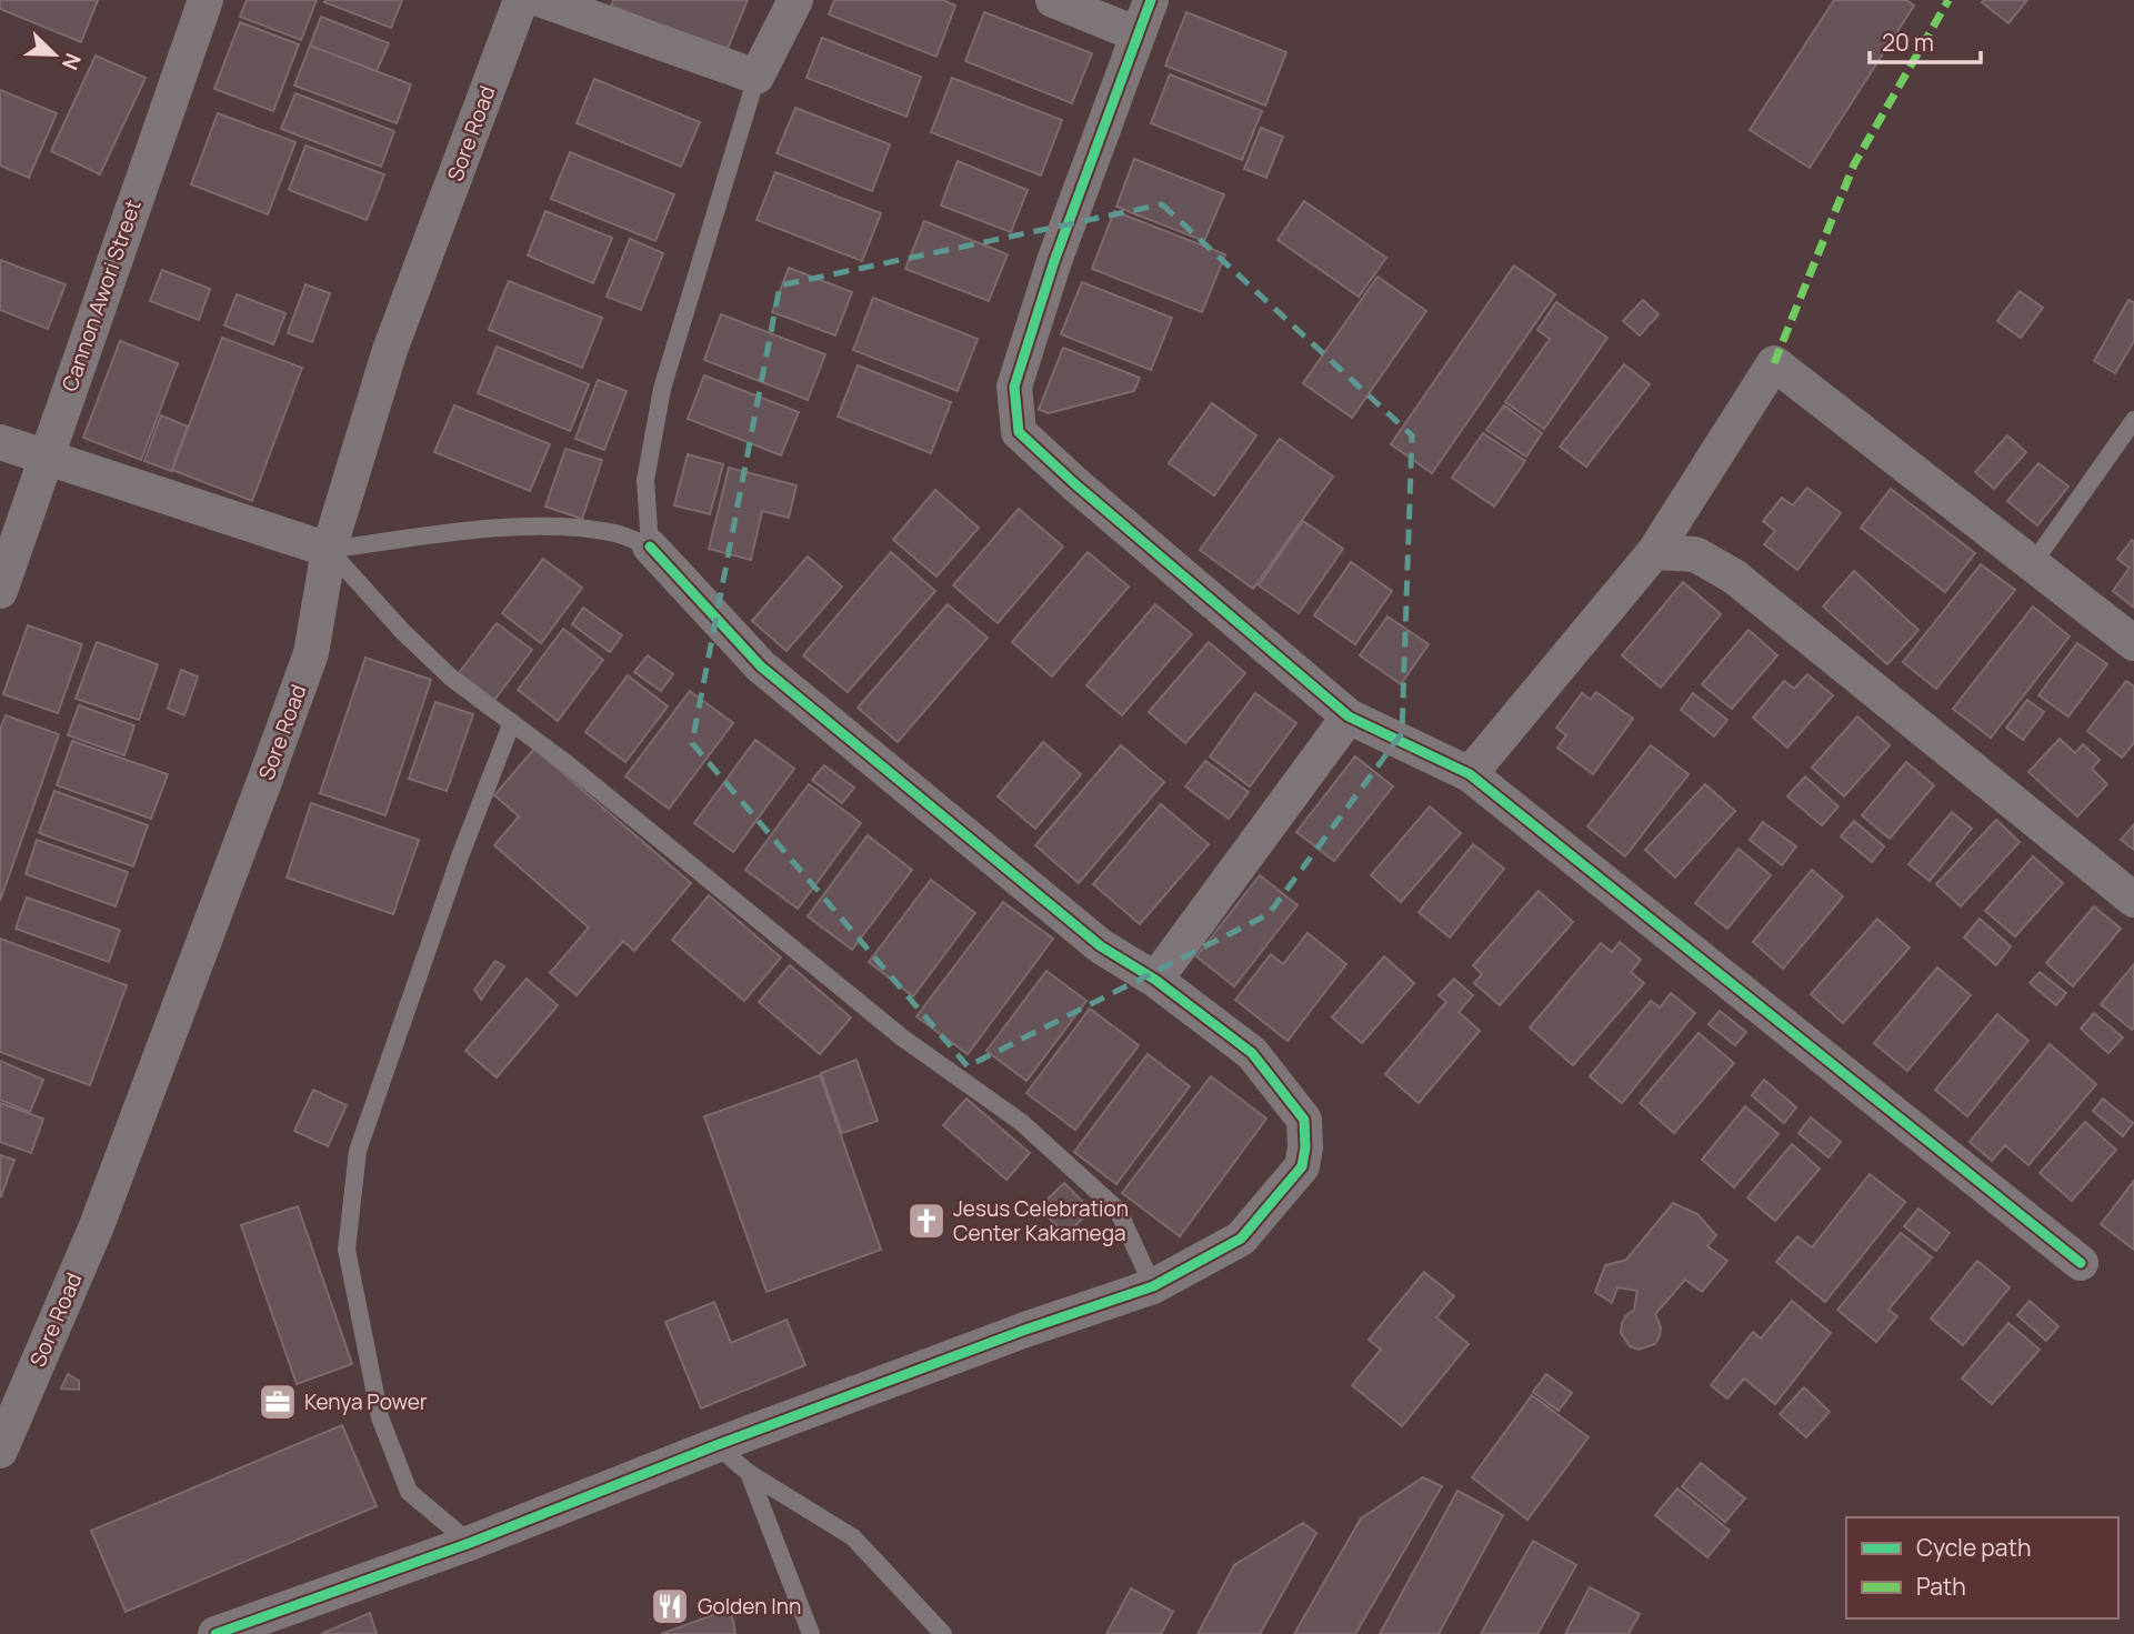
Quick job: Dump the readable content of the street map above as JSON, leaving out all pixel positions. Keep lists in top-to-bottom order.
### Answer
{
  "streets": {
    "street": ["Sore Road", "Cannon Awori Street"]
  },
  "places": {
    "church": ["Jesus Celebration Center Kakamega"],
    "office": ["Kenya Power"],
    "restaurant": ["Golden Inn"]
  },
  "legend": ["Cycle path", "Path"],
  "scale_bar": "20 m",
  "north": "bottom right"
}
